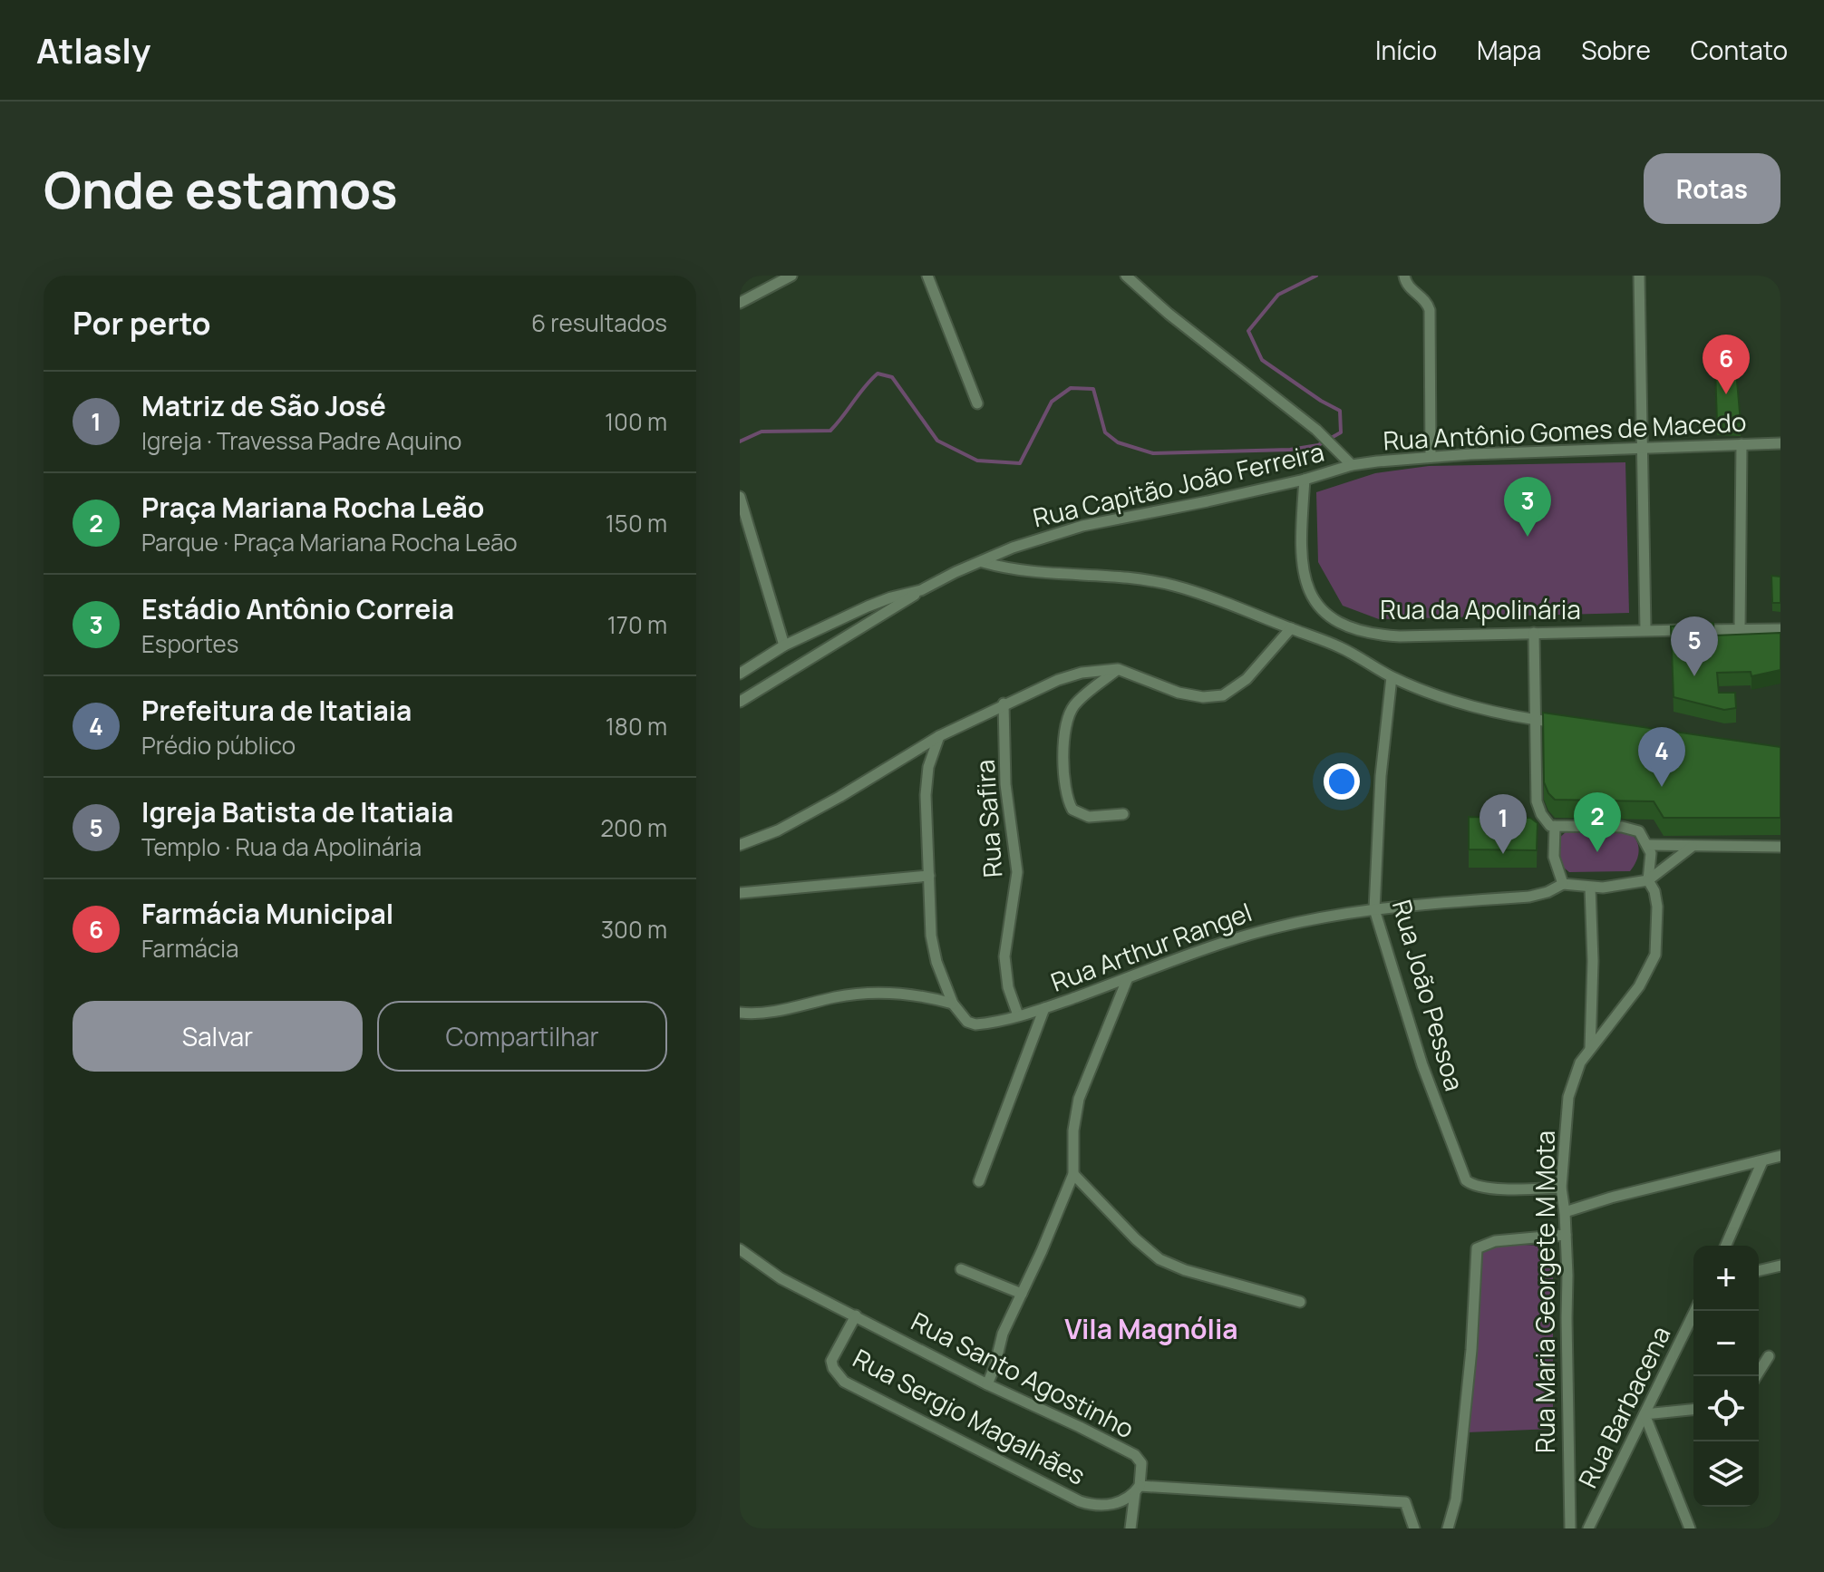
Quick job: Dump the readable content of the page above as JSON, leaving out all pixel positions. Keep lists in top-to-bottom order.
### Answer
{
  "streets": {
    "street": [
      "Rua Antônio Gomes de Macedo",
      "Rua Capitão João Ferreira",
      "Rua da Apolinária",
      "Rua Safira",
      "Rua Arthur Rangel",
      "Rua João Pessoa",
      "Rua Maria Georgete M Mota",
      "Rua Santo Agostinho",
      "Rua Barbacena",
      "Rua Sergio Magalhães"
    ]
  },
  "crossings": [
    ["Rua Antônio Gomes de Macedo", "Rua Capitão João Ferreira"],
    ["Rua Capitão João Ferreira", "Rua da Apolinária"],
    ["Rua Safira", "Rua Arthur Rangel"],
    ["Rua Arthur Rangel", "Rua João Pessoa"],
    ["Rua João Pessoa", "Rua Maria Georgete M Mota"],
    ["Rua Santo Agostinho", "Rua Sergio Magalhães"]
  ],
  "districts": ["Vila Magnólia"],
  "page": {
    "header": "Atlasly",
    "nav": [
      "Início",
      "Mapa",
      "Sobre",
      "Contato"
    ],
    "buttons": [
      "Rotas",
      ["Salvar", "Compartilhar"]
    ],
    "title": "Onde estamos",
    "heading": ["Por perto", "6 resultados"],
    "pins": [
      "6",
      "3",
      "5",
      "4",
      "2",
      "1"
    ],
    "list": [
      {
        "mark": "1",
        "name": "Matriz de São José",
        "note": "Igreja · Travessa Padre Aquino",
        "value": "100 m"
      },
      {
        "mark": "2",
        "name": "Praça Mariana Rocha Leão",
        "note": "Parque · Praça Mariana Rocha Leão",
        "value": "150 m"
      },
      {
        "mark": "3",
        "name": "Estádio Antônio Correia",
        "note": "Esportes",
        "value": "170 m"
      },
      {
        "mark": "4",
        "name": "Prefeitura de Itatiaia",
        "note": "Prédio público",
        "value": "180 m"
      },
      {
        "mark": "5",
        "name": "Igreja Batista de Itatiaia",
        "note": "Templo · Rua da Apolinária",
        "value": "200 m"
      },
      {
        "mark": "6",
        "name": "Farmácia Municipal",
        "note": "Farmácia",
        "value": "300 m"
      }
    ],
    "map_buttons": ["+", "−"]
  }
}
